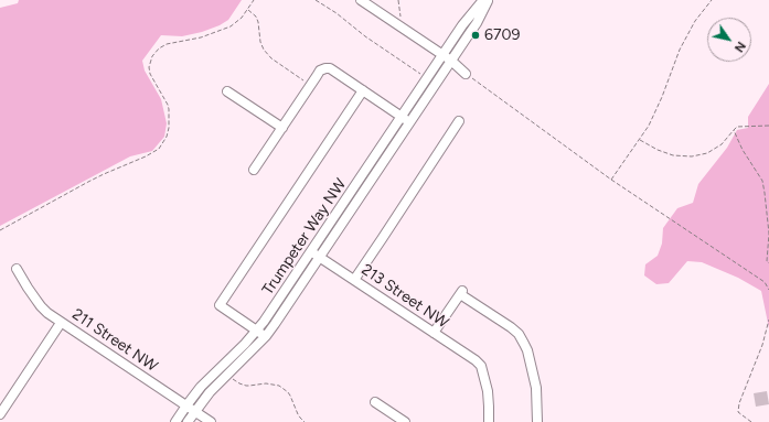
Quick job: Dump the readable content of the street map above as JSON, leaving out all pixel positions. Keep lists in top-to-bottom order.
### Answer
{
  "streets": {
    "street": ["Trumpeter Way NW", "213 Street NW", "211 Street NW"]
  },
  "crossings": [
    ["Trumpeter Way NW", "213 Street NW"],
    ["Trumpeter Way NW", "211 Street NW"]
  ],
  "places": ["6709"],
  "north": "bottom right"
}
